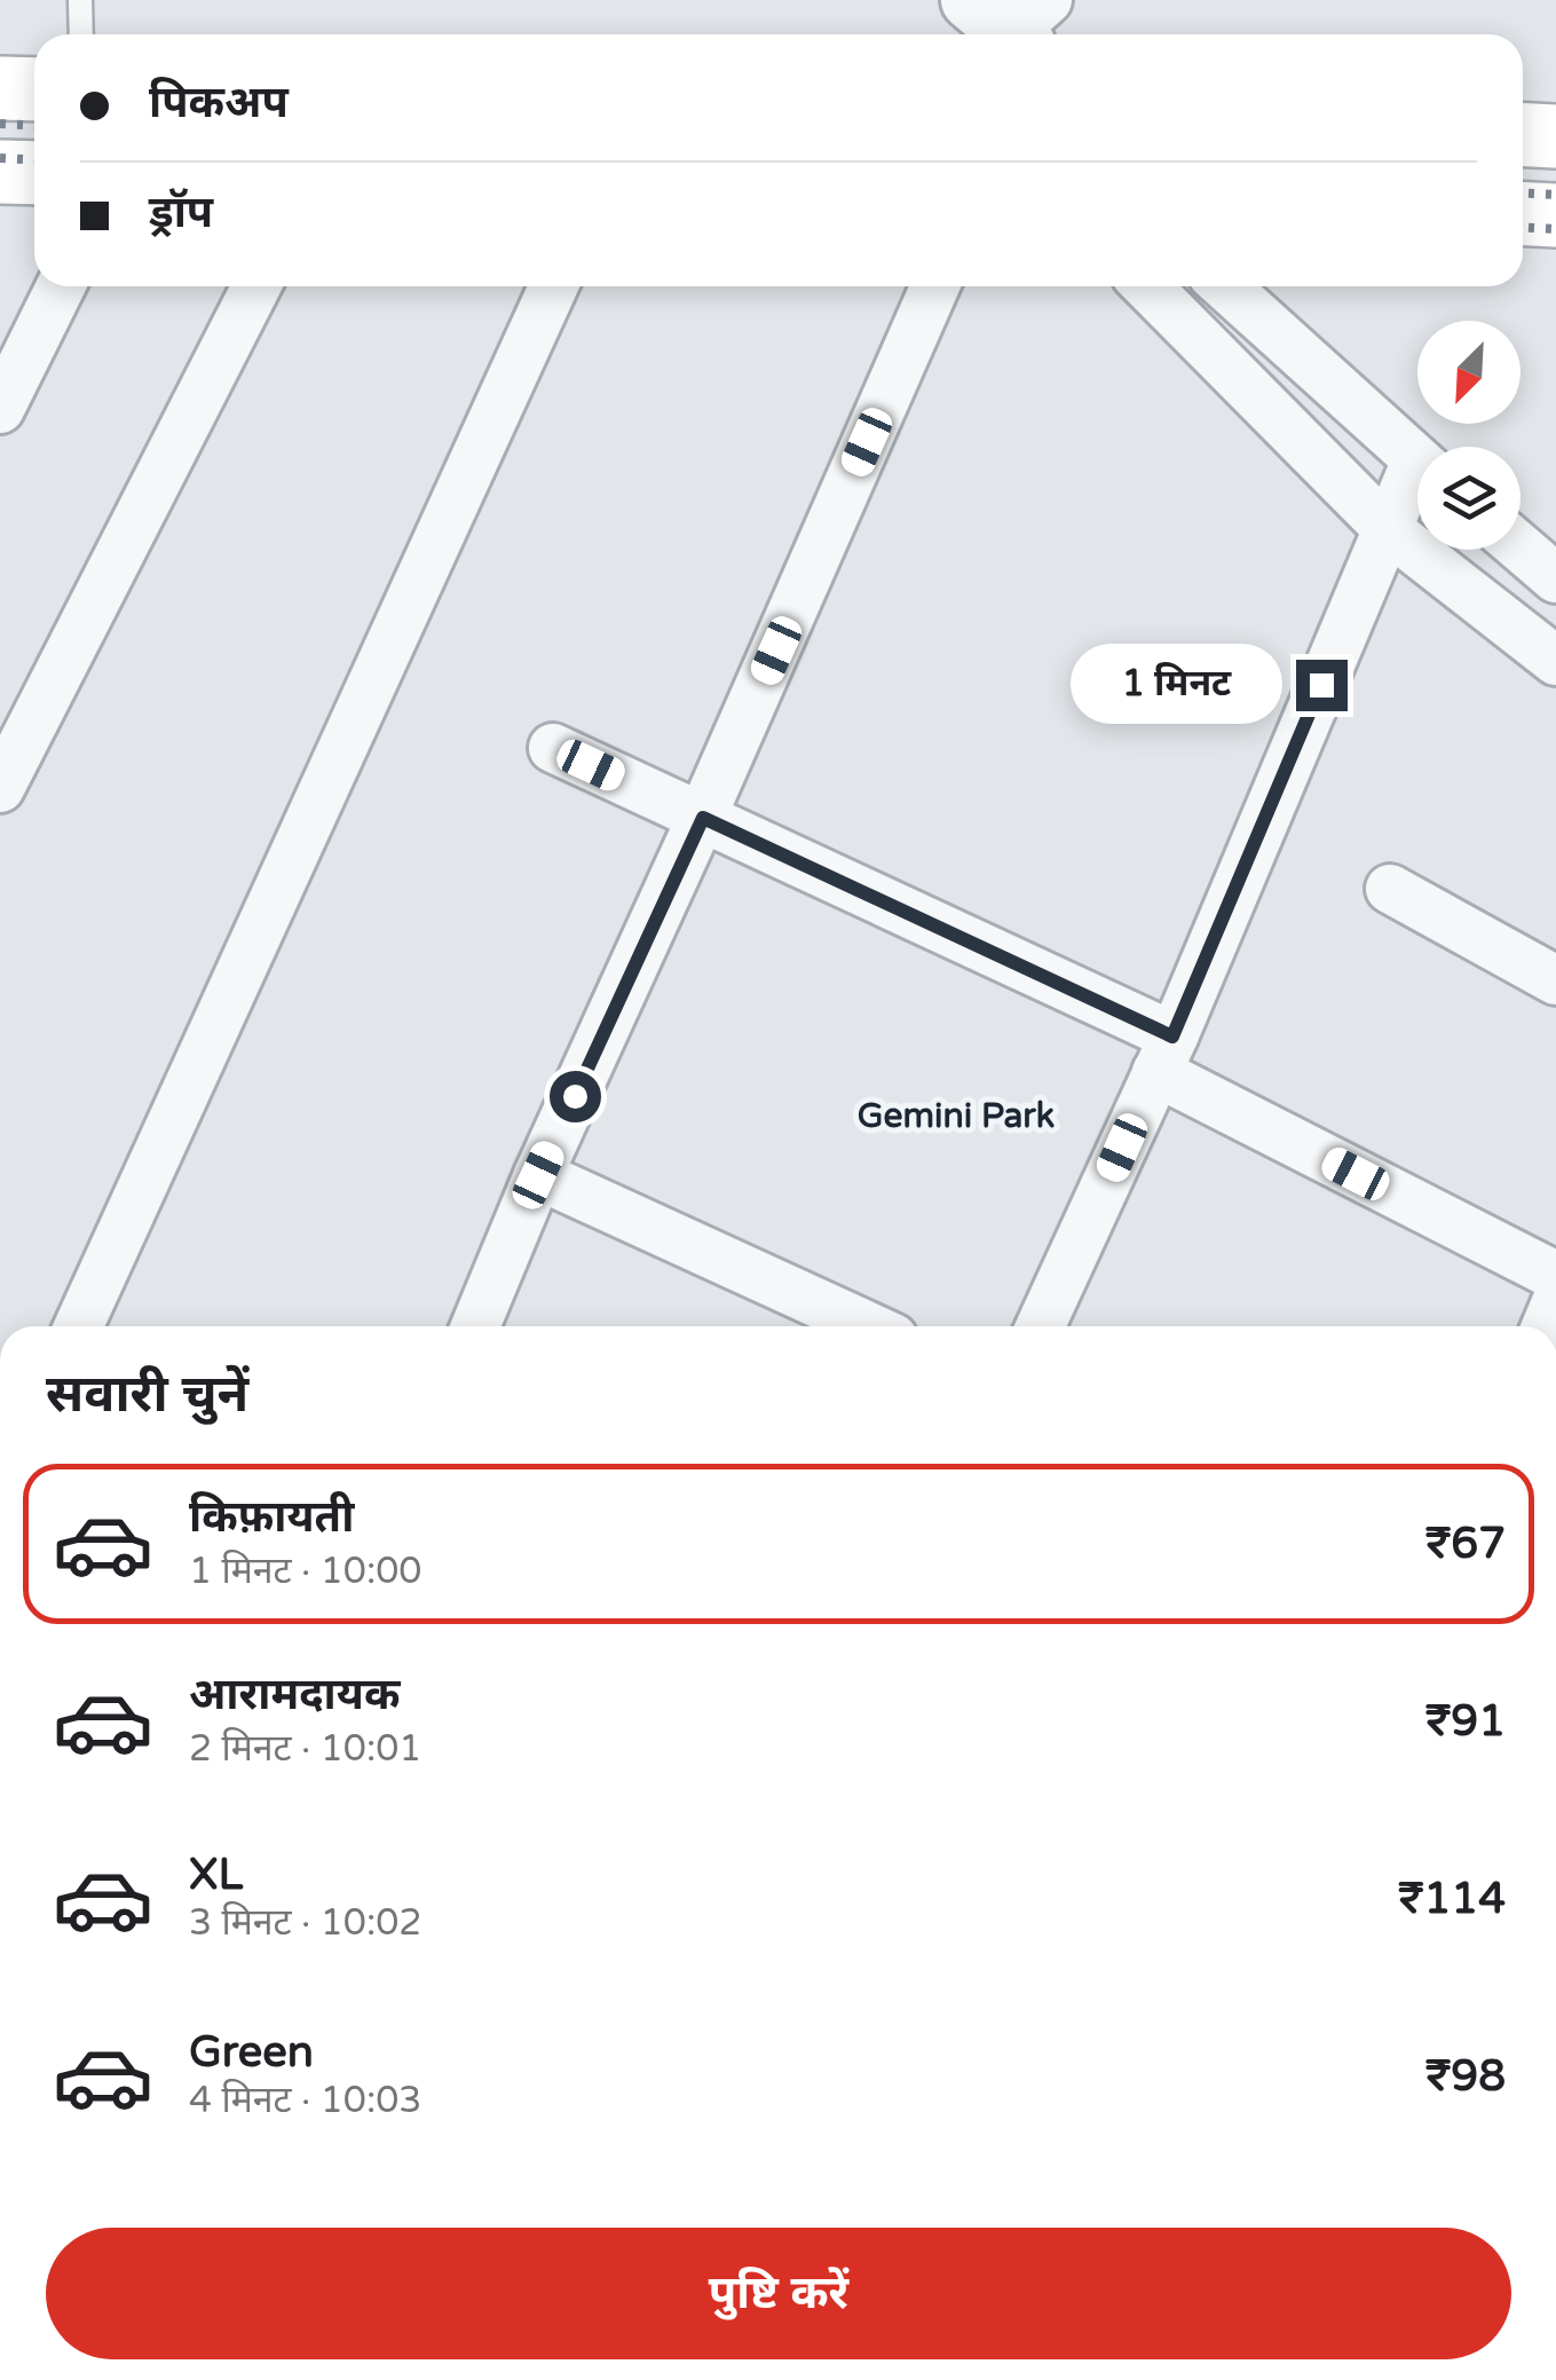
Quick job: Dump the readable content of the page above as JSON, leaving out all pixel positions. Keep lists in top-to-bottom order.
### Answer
{
  "districts": ["Gemini Park"],
  "north": "bottom left",
  "page": {
    "banner": ["पिकअप", "ड्रॉप"],
    "bubble": "1 मिनट",
    "heading": "सवारी चुनें",
    "list": [
      {
        "name": "किफ़ायती",
        "note": "1 मिनट · 10:00",
        "value": "₹67"
      },
      {
        "name": "आरामदायक",
        "note": "2 मिनट · 10:01",
        "value": "₹91"
      },
      {
        "name": "XL",
        "note": "3 मिनट · 10:02",
        "value": "₹114"
      },
      {
        "name": "Green",
        "note": "4 मिनट · 10:03",
        "value": "₹98"
      }
    ],
    "buttons": "पुष्टि करें"
  }
}
